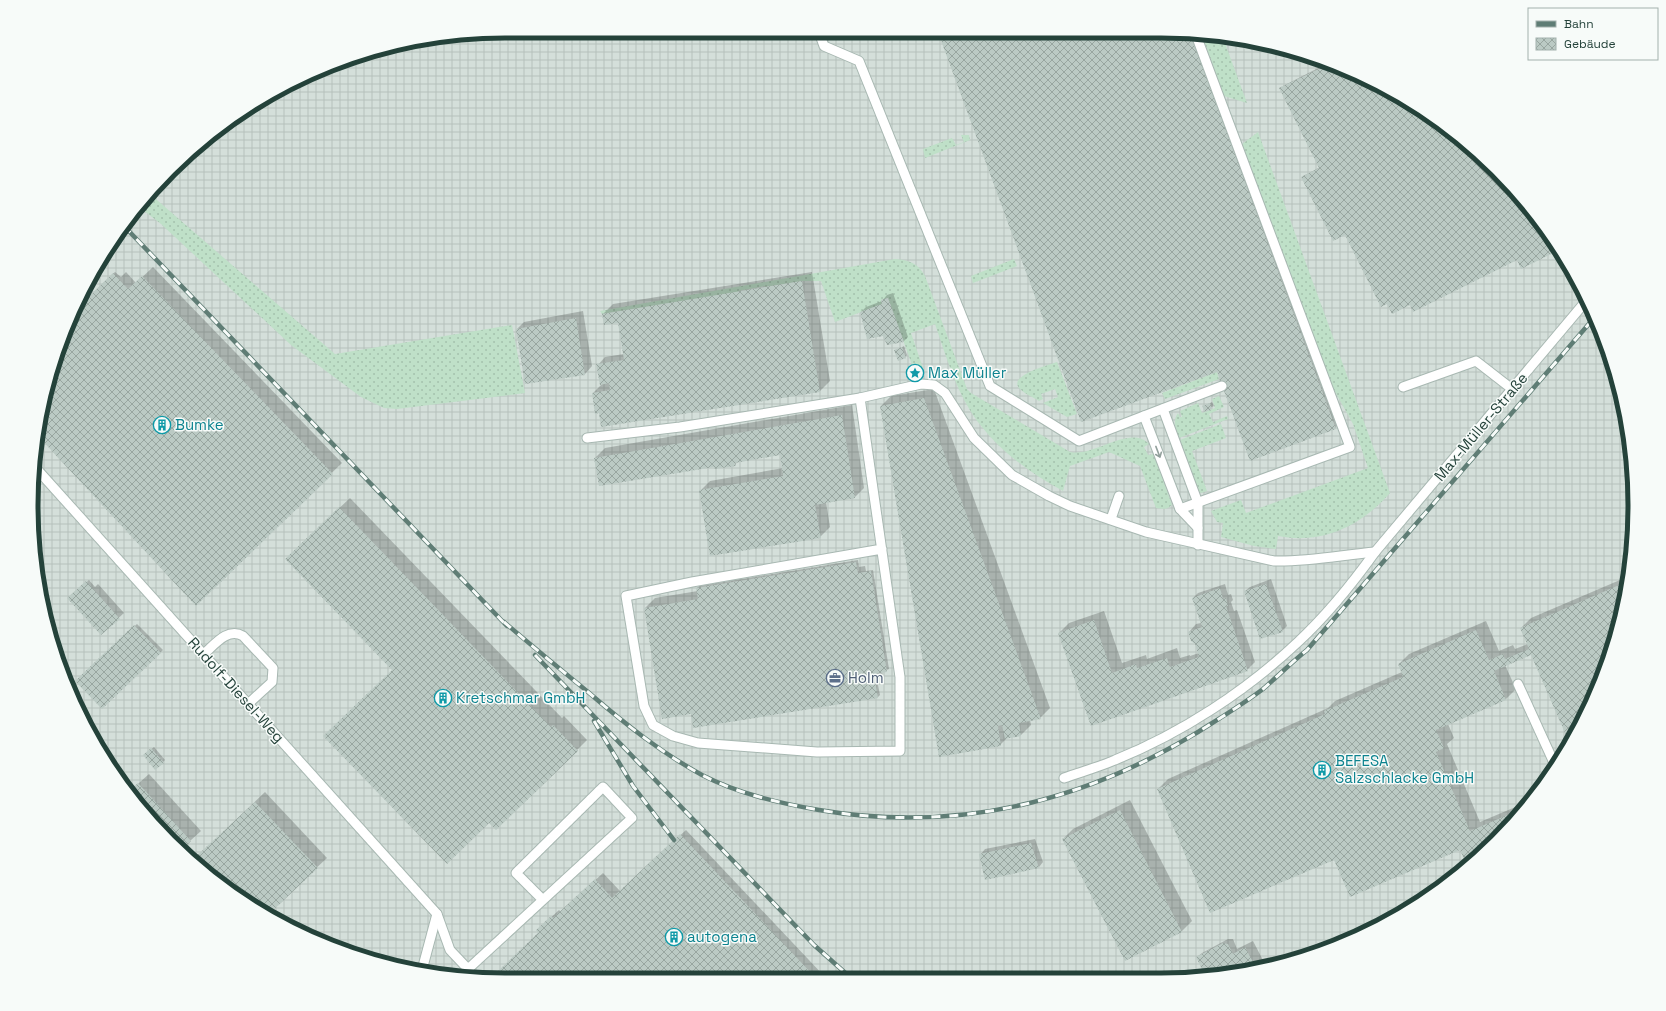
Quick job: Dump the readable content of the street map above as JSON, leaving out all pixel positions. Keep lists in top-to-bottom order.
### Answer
{
  "streets": {
    "lane": ["Max-Müller-Straße", "Rudolf-Diesel-Weg"]
  },
  "places": {
    "place": ["Max Müller"],
    "building": [
      "Bumke",
      "Kretschmar GmbH",
      "BEFESA Salzschlacke GmbH",
      "autogena"
    ],
    "office": ["Holm"]
  },
  "legend": ["Bahn", "Gebäude"]
}
